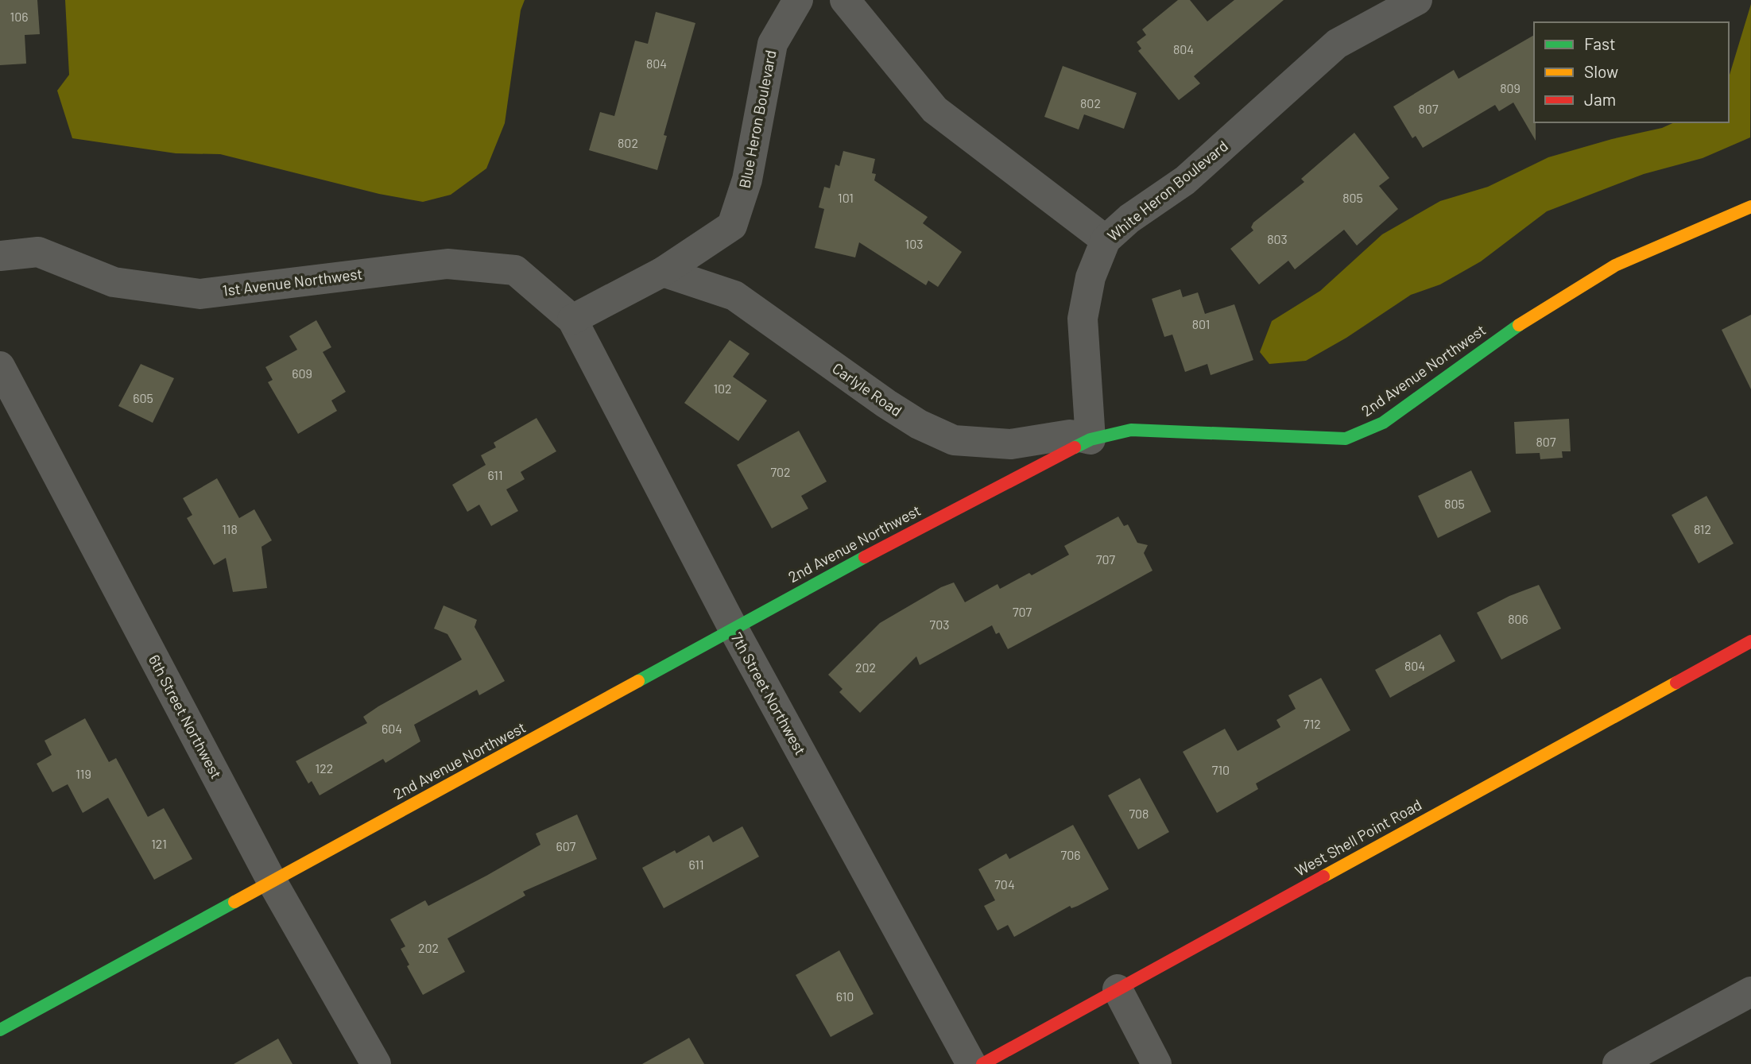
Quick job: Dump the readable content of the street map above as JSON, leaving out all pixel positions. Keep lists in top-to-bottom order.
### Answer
{
  "streets": {
    "street": [
      "Blue Heron Boulevard",
      "White Heron Boulevard",
      "1st Avenue Northwest",
      "2nd Avenue Northwest",
      "Carlyle Road",
      "7th Street Northwest",
      "6th Street Northwest",
      "West Shell Point Road"
    ]
  },
  "crossings": [
    ["Blue Heron Boulevard", "1st Avenue Northwest"],
    ["Blue Heron Boulevard", "Carlyle Road"],
    ["Blue Heron Boulevard", "7th Street Northwest"],
    ["White Heron Boulevard", "2nd Avenue Northwest"],
    ["White Heron Boulevard", "Carlyle Road"],
    ["1st Avenue Northwest", "7th Street Northwest"],
    ["2nd Avenue Northwest", "Carlyle Road"],
    ["2nd Avenue Northwest", "7th Street Northwest"],
    ["2nd Avenue Northwest", "6th Street Northwest"]
  ],
  "house_numbers": [
    "106",
    "804",
    "804",
    "809",
    "802",
    "807",
    "802",
    "101",
    "805",
    "803",
    "103",
    "801",
    "609",
    "102",
    "605",
    "807",
    "702",
    "611",
    "805",
    "118",
    "812",
    "707",
    "707",
    "806",
    "703",
    "804",
    "202",
    "712",
    "604",
    "122",
    "710",
    "119",
    "708",
    "121",
    "607",
    "706",
    "611",
    "704",
    "202",
    "610"
  ],
  "legend": ["Fast", "Slow", "Jam"]
}
